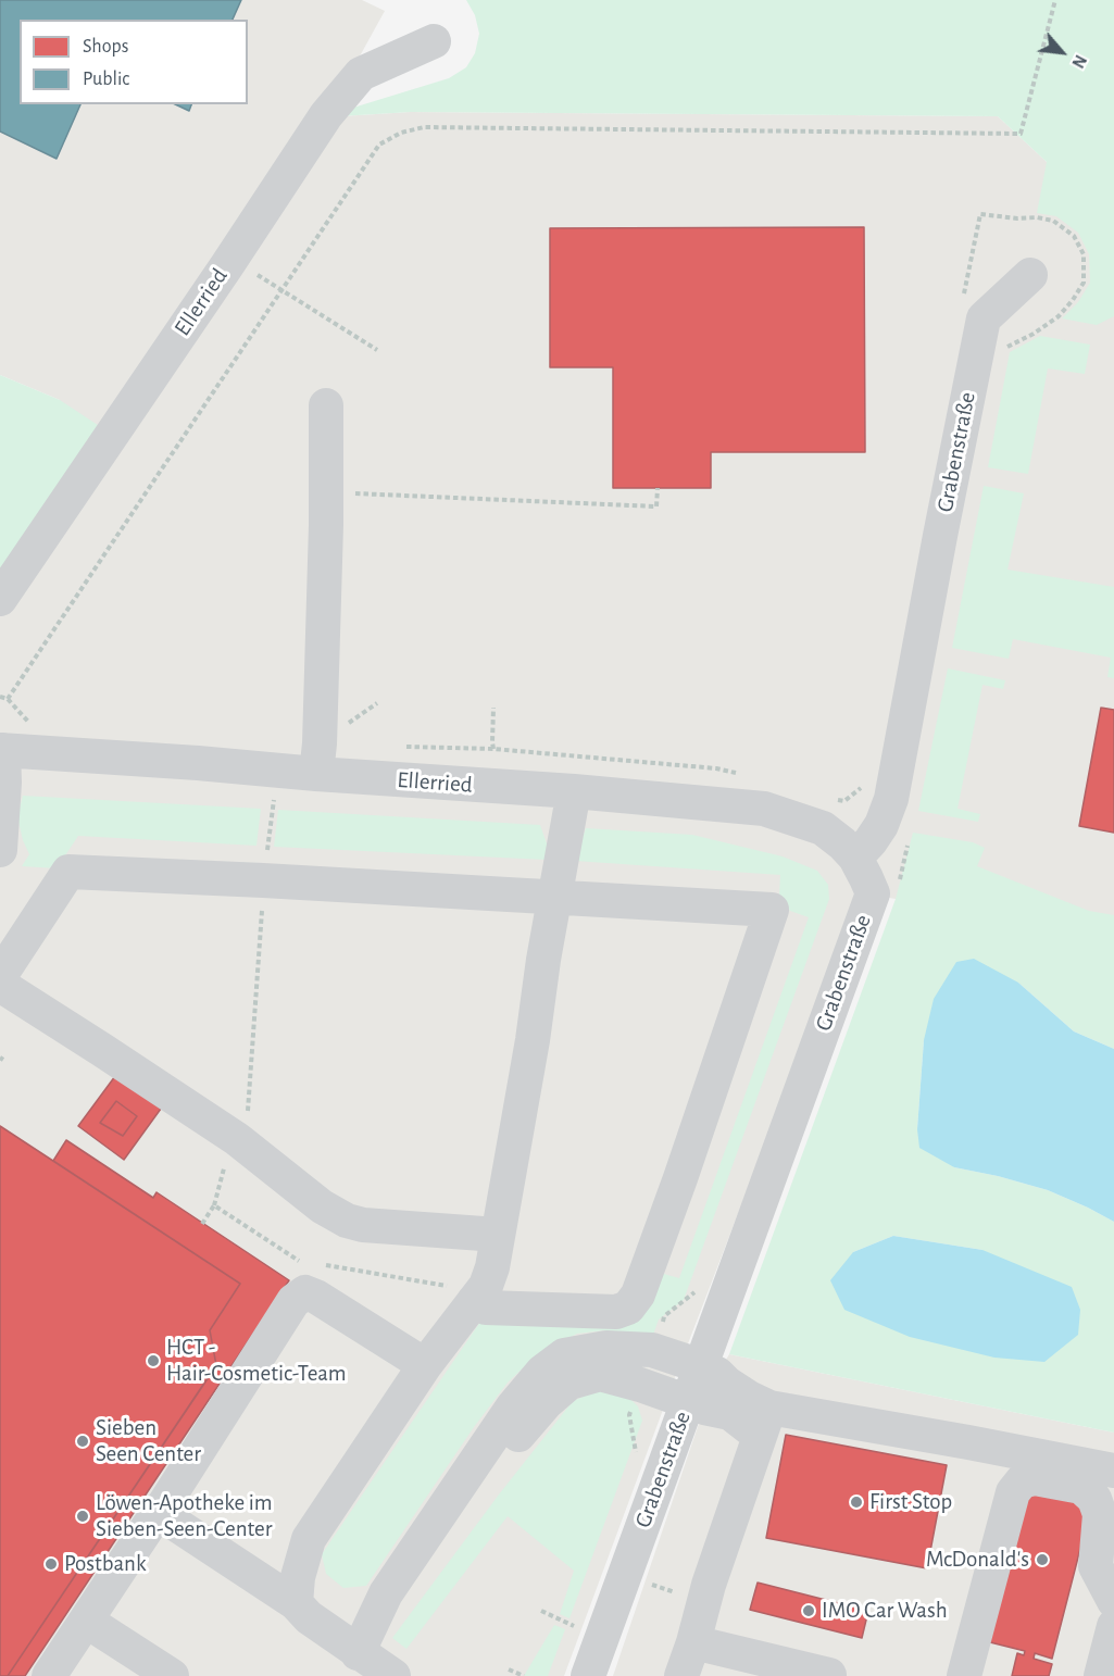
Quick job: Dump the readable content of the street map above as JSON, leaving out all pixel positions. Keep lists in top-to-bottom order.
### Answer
{
  "streets": {
    "street": ["Ellerried", "Grabenstraße"]
  },
  "crossings": [
    ["Ellerried", "Grabenstraße"]
  ],
  "places": [
    "HCT - Hair-Cosmetic-Team",
    "Sieben Seen Center",
    "First Stop",
    "Löwen-Apotheke im Sieben-Seen-Center",
    "McDonald's",
    "Postbank",
    "IMO Car Wash"
  ],
  "legend": ["Shops", "Public"],
  "north": "bottom right"
}
